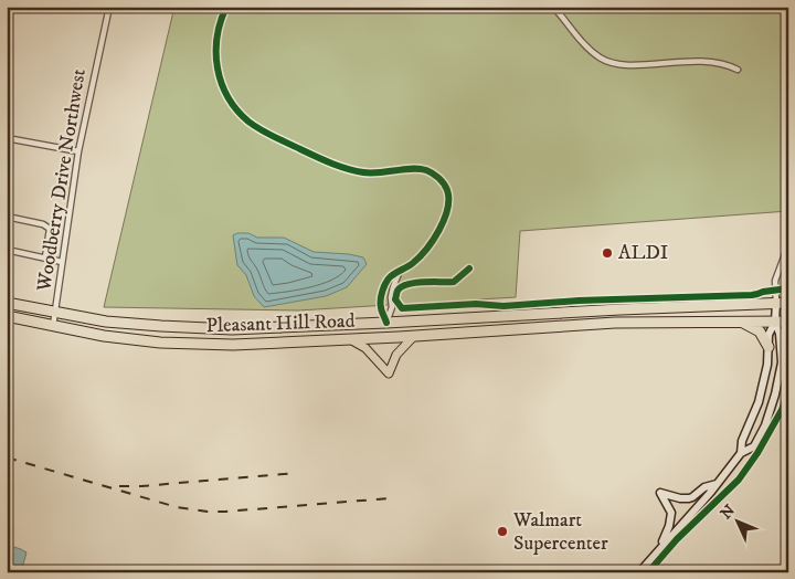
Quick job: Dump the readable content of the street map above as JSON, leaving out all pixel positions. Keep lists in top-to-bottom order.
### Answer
{
  "streets": {
    "highway": ["Pleasant Hill Road"],
    "street": ["Woodberry Drive Northwest"]
  },
  "crossings": [
    ["Woodberry Drive Northwest", "Pleasant Hill Road"]
  ],
  "places": ["ALDI", "Walmart Supercenter"],
  "north": "top left"
}
